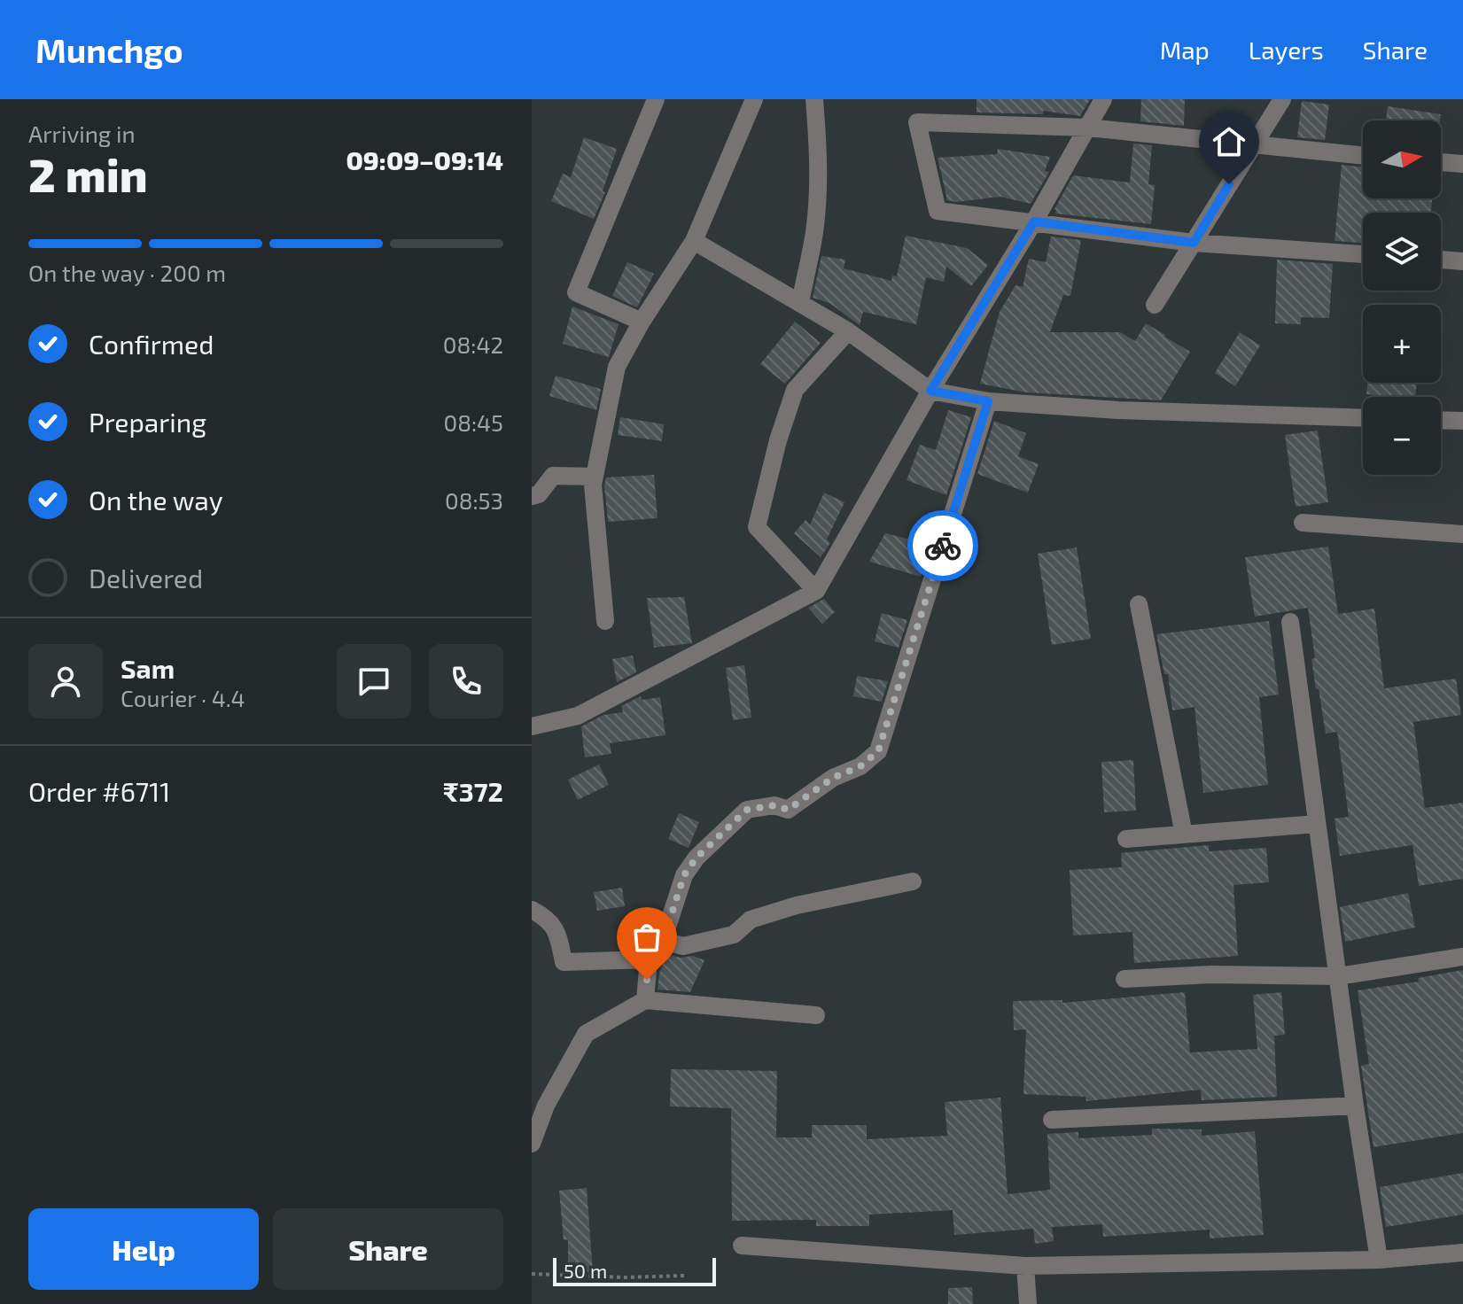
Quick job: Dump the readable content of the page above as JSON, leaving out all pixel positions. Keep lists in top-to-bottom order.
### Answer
{
  "scale_bar": "50 m",
  "north": "right",
  "page": {
    "header": "Munchgo",
    "nav": ["Map", "Layers", "Share"],
    "heading": ["2 min", "Arriving in", "09:09–09:14"],
    "panel": [
      "Sam",
      "Courier · 4.4",
      "Order #6711",
      "₹372"
    ],
    "map_buttons": ["+", "−"],
    "bar": "On the way · 200 m",
    "list": [
      ["Confirmed", "08:42"],
      ["Preparing", "08:45"],
      ["On the way", "08:53"],
      "Delivered"
    ],
    "buttons": ["Help", "Share"],
    "scale": "50 m"
  }
}
